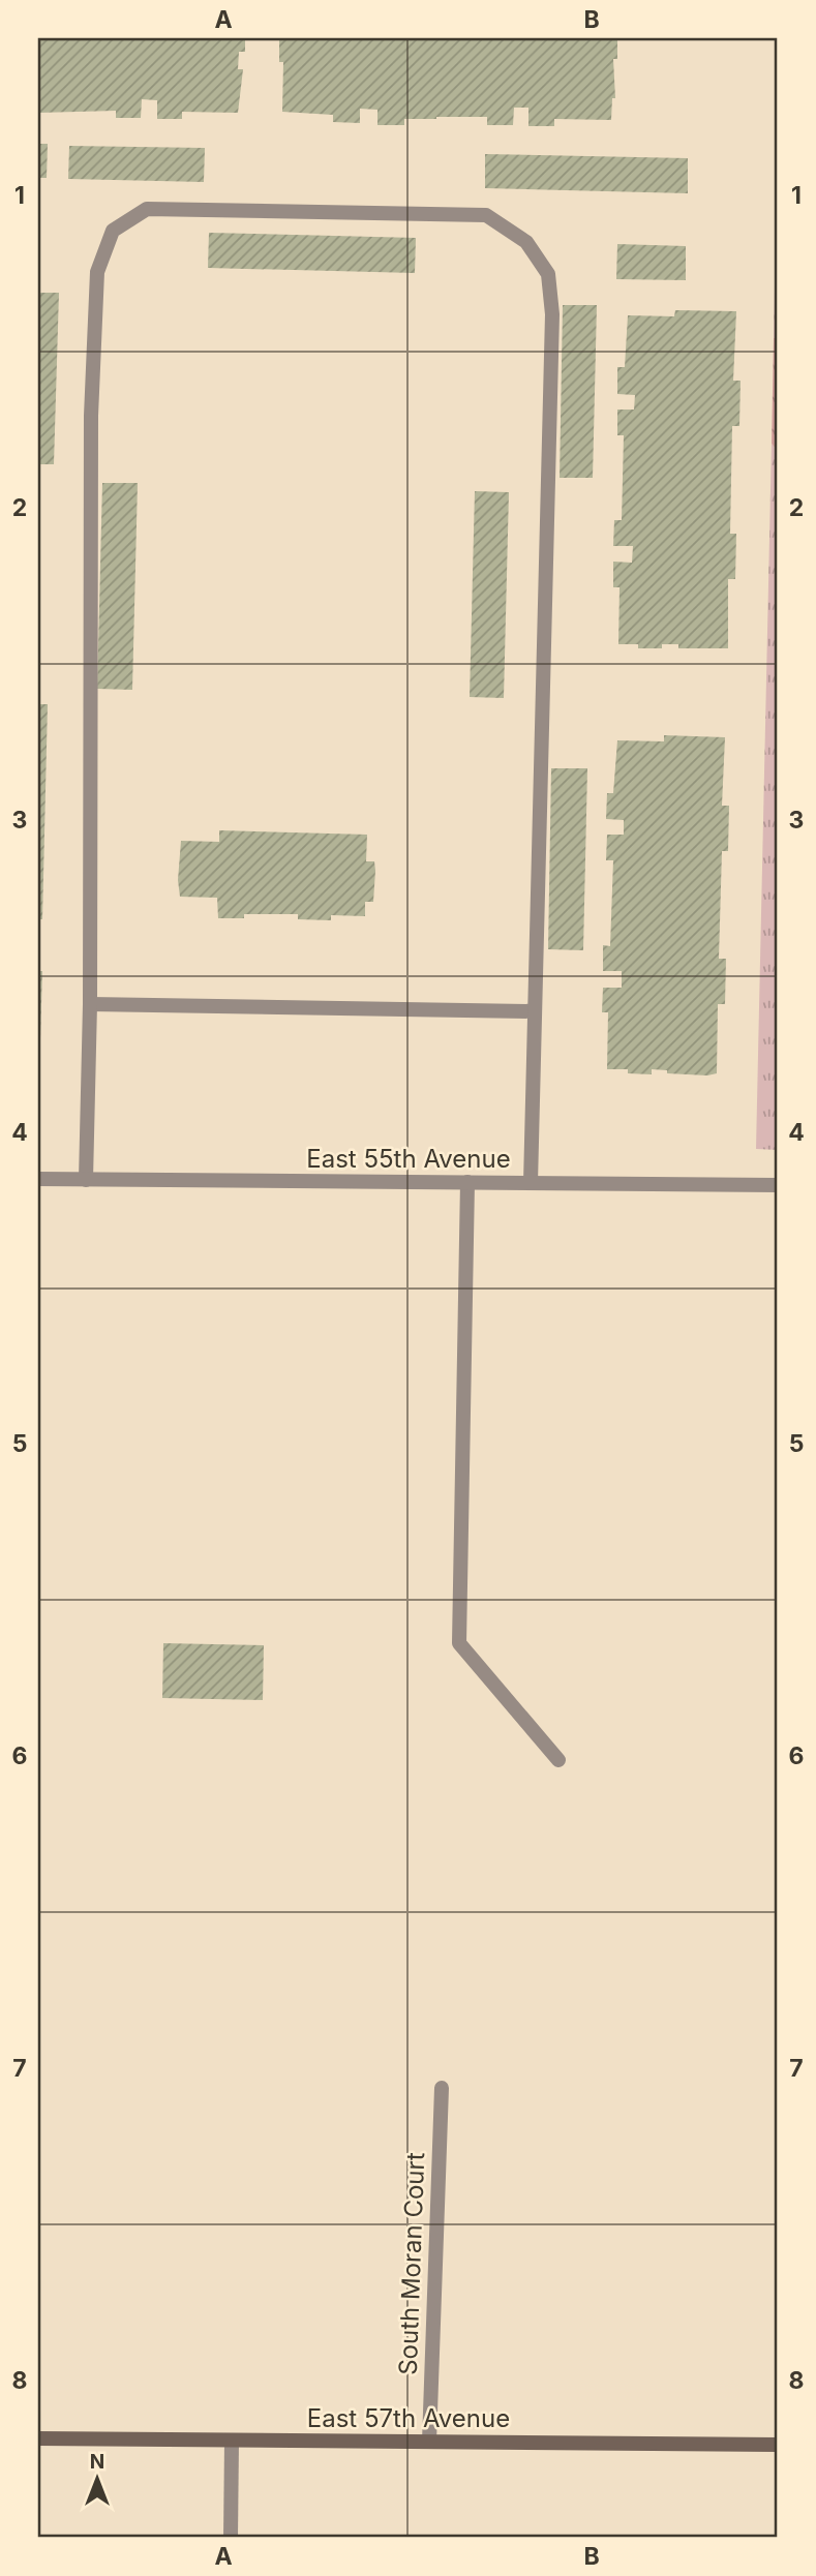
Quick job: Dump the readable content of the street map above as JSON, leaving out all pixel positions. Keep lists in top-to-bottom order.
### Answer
{
  "streets": {
    "main road": ["East 57th Avenue"],
    "street": ["East 55th Avenue", "South Moran Court"]
  },
  "crossings": [
    ["South Moran Court", "East 57th Avenue"]
  ],
  "north": "top",
  "grid": {
    "columns": ["A", "B"],
    "rows": [
      "1",
      "2",
      "3",
      "4",
      "5",
      "6",
      "7",
      "8"
    ]
  }
}
